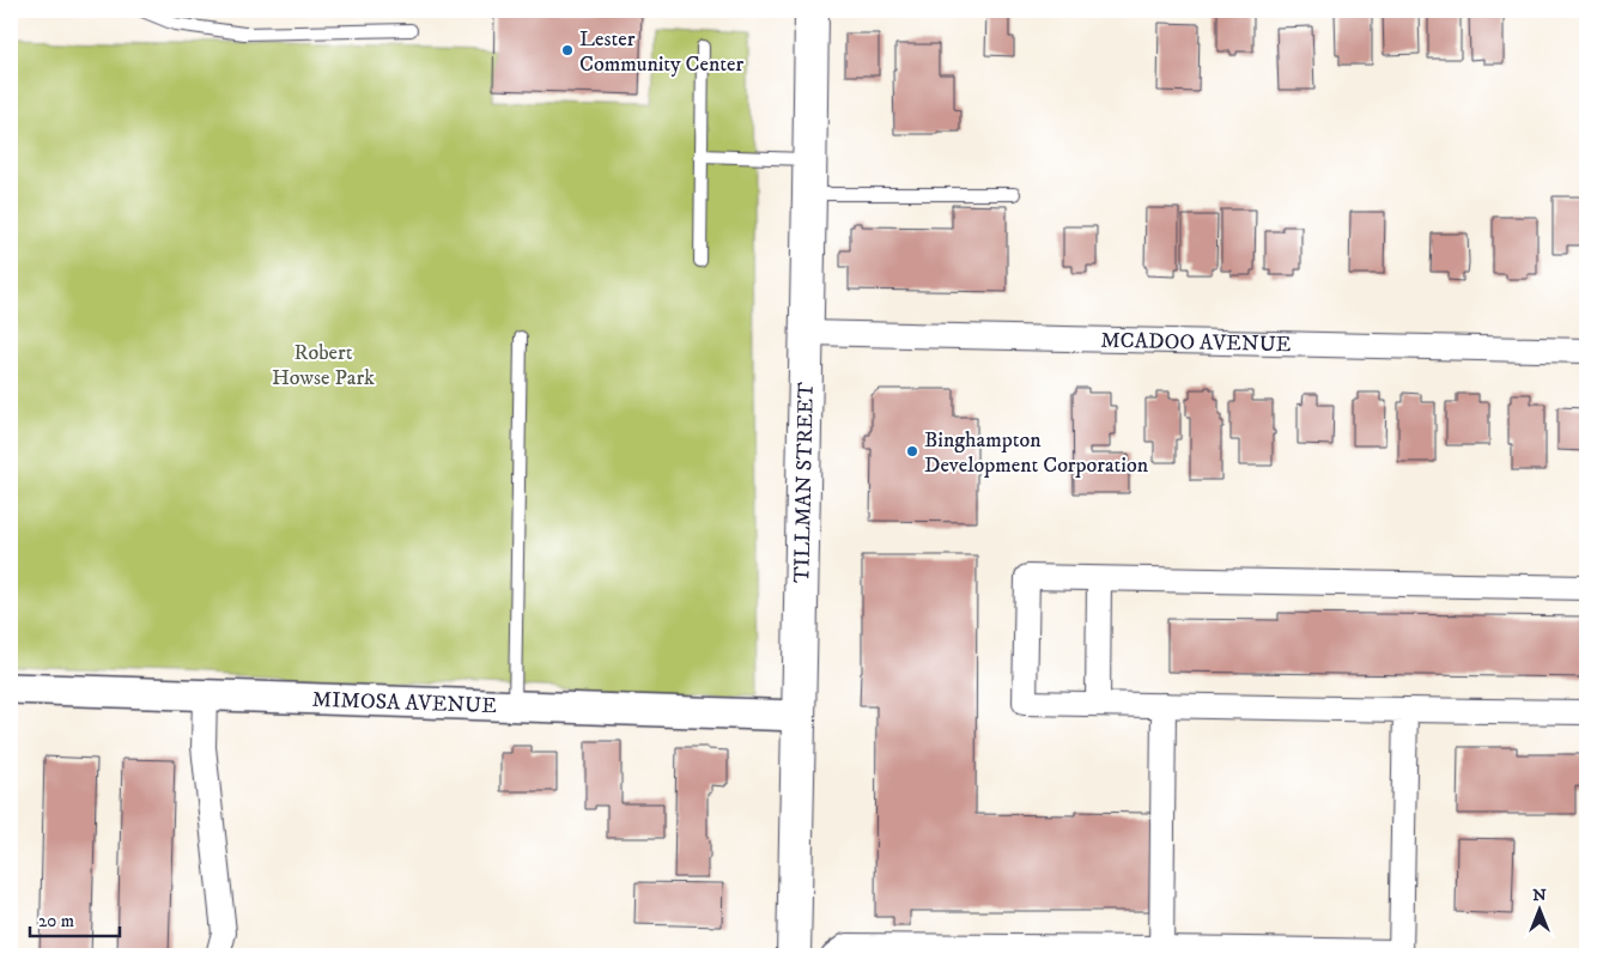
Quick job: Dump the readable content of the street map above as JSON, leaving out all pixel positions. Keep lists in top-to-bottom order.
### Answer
{
  "streets": {
    "main road": ["TILLMAN STREET"],
    "street": ["MCADOO AVENUE", "MIMOSA AVENUE"]
  },
  "crossings": [
    ["MCADOO AVENUE", "TILLMAN STREET"],
    ["TILLMAN STREET", "MIMOSA AVENUE"]
  ],
  "parks": ["Robert Howse Park"],
  "places": ["Lester Community Center", "Binghampton Development Corporation"],
  "scale_bar": "20 m",
  "north": "top"
}
